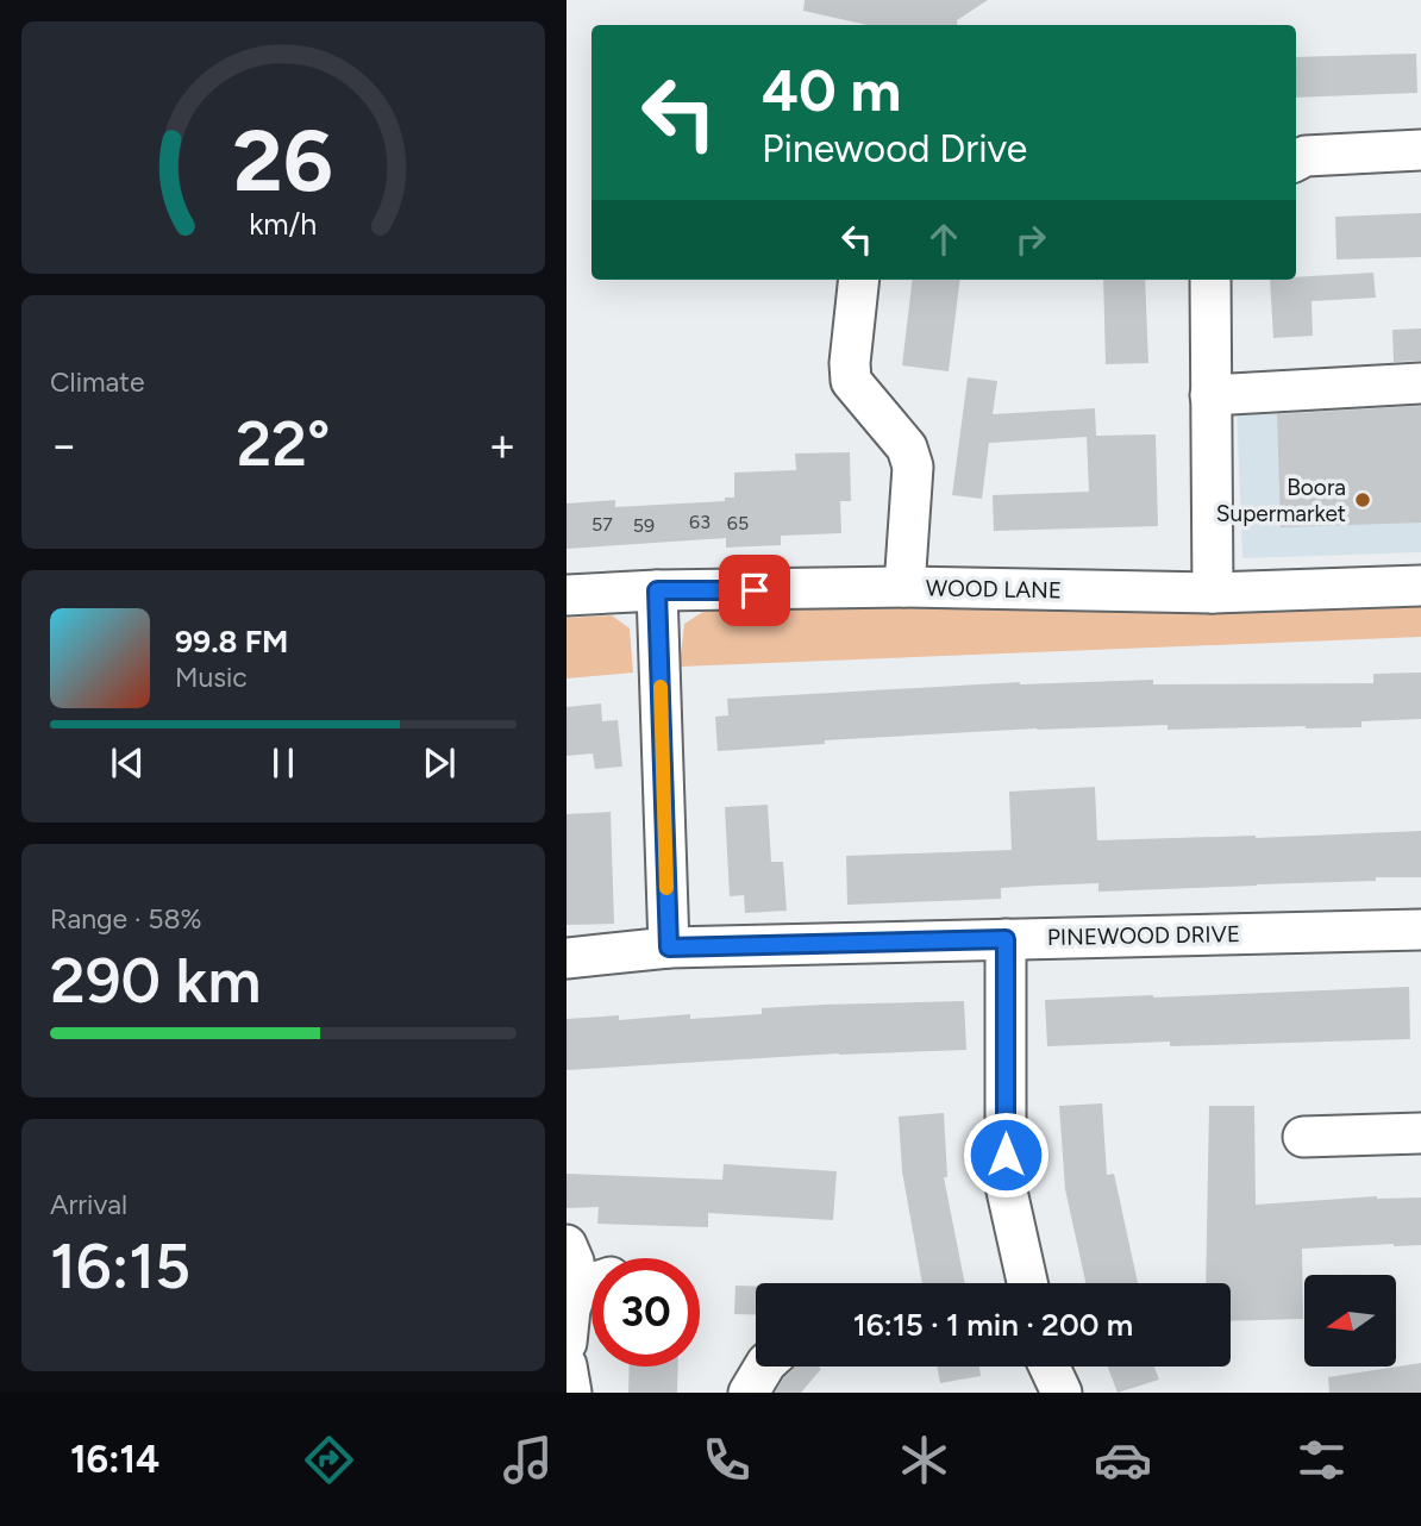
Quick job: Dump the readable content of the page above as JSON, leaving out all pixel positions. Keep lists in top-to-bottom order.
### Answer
{
  "streets": {
    "street": ["WOOD LANE", "PINEWOOD DRIVE"]
  },
  "places": ["Boora Supermarket"],
  "house_numbers": [
    "63",
    "65",
    "57",
    "59"
  ],
  "north": "left",
  "page": {
    "turn": ["40 m", "Pinewood Drive"],
    "tile": [
      "Climate",
      ["Range · 58%", "290 km"],
      ["Arrival", "16:15"]
    ],
    "heat": ["−", "22°", "+"],
    "song": ["99.8 FM", "Music"],
    "limit": "30",
    "trip": "16:15 · 1 min · 200 m",
    "tabs": "16:14",
    "gauge": ["26", "km/h"]
  }
}
